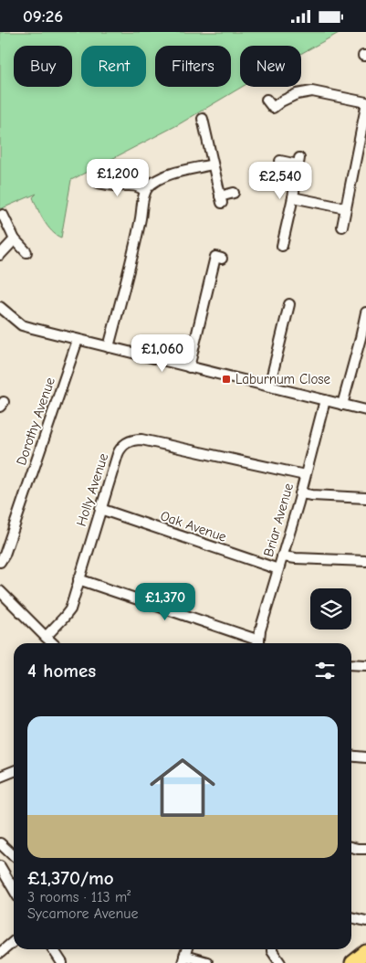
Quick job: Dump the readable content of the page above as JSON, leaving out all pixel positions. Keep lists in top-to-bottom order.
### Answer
{
  "streets": {
    "street": [
      "Dorothy Avenue",
      "Holly Avenue",
      "Briar Avenue",
      "Oak Avenue"
    ]
  },
  "crossings": [
    ["Holly Avenue", "Briar Avenue"],
    ["Holly Avenue", "Oak Avenue"],
    ["Briar Avenue", "Oak Avenue"]
  ],
  "places": {
    "transit": ["Laburnum Close"]
  },
  "page": {
    "status": "09:26",
    "chip": [
      "Buy",
      "Rent",
      "Filters",
      "New"
    ],
    "price": [
      "£1,200",
      "£2,540",
      "£1,060",
      "£1,370"
    ],
    "heading": "4 homes",
    "list": [
      {
        "name": "£1,370/mo",
        "note": "3 rooms · 113 m² · Sycamore Avenue"
      }
    ]
  }
}
